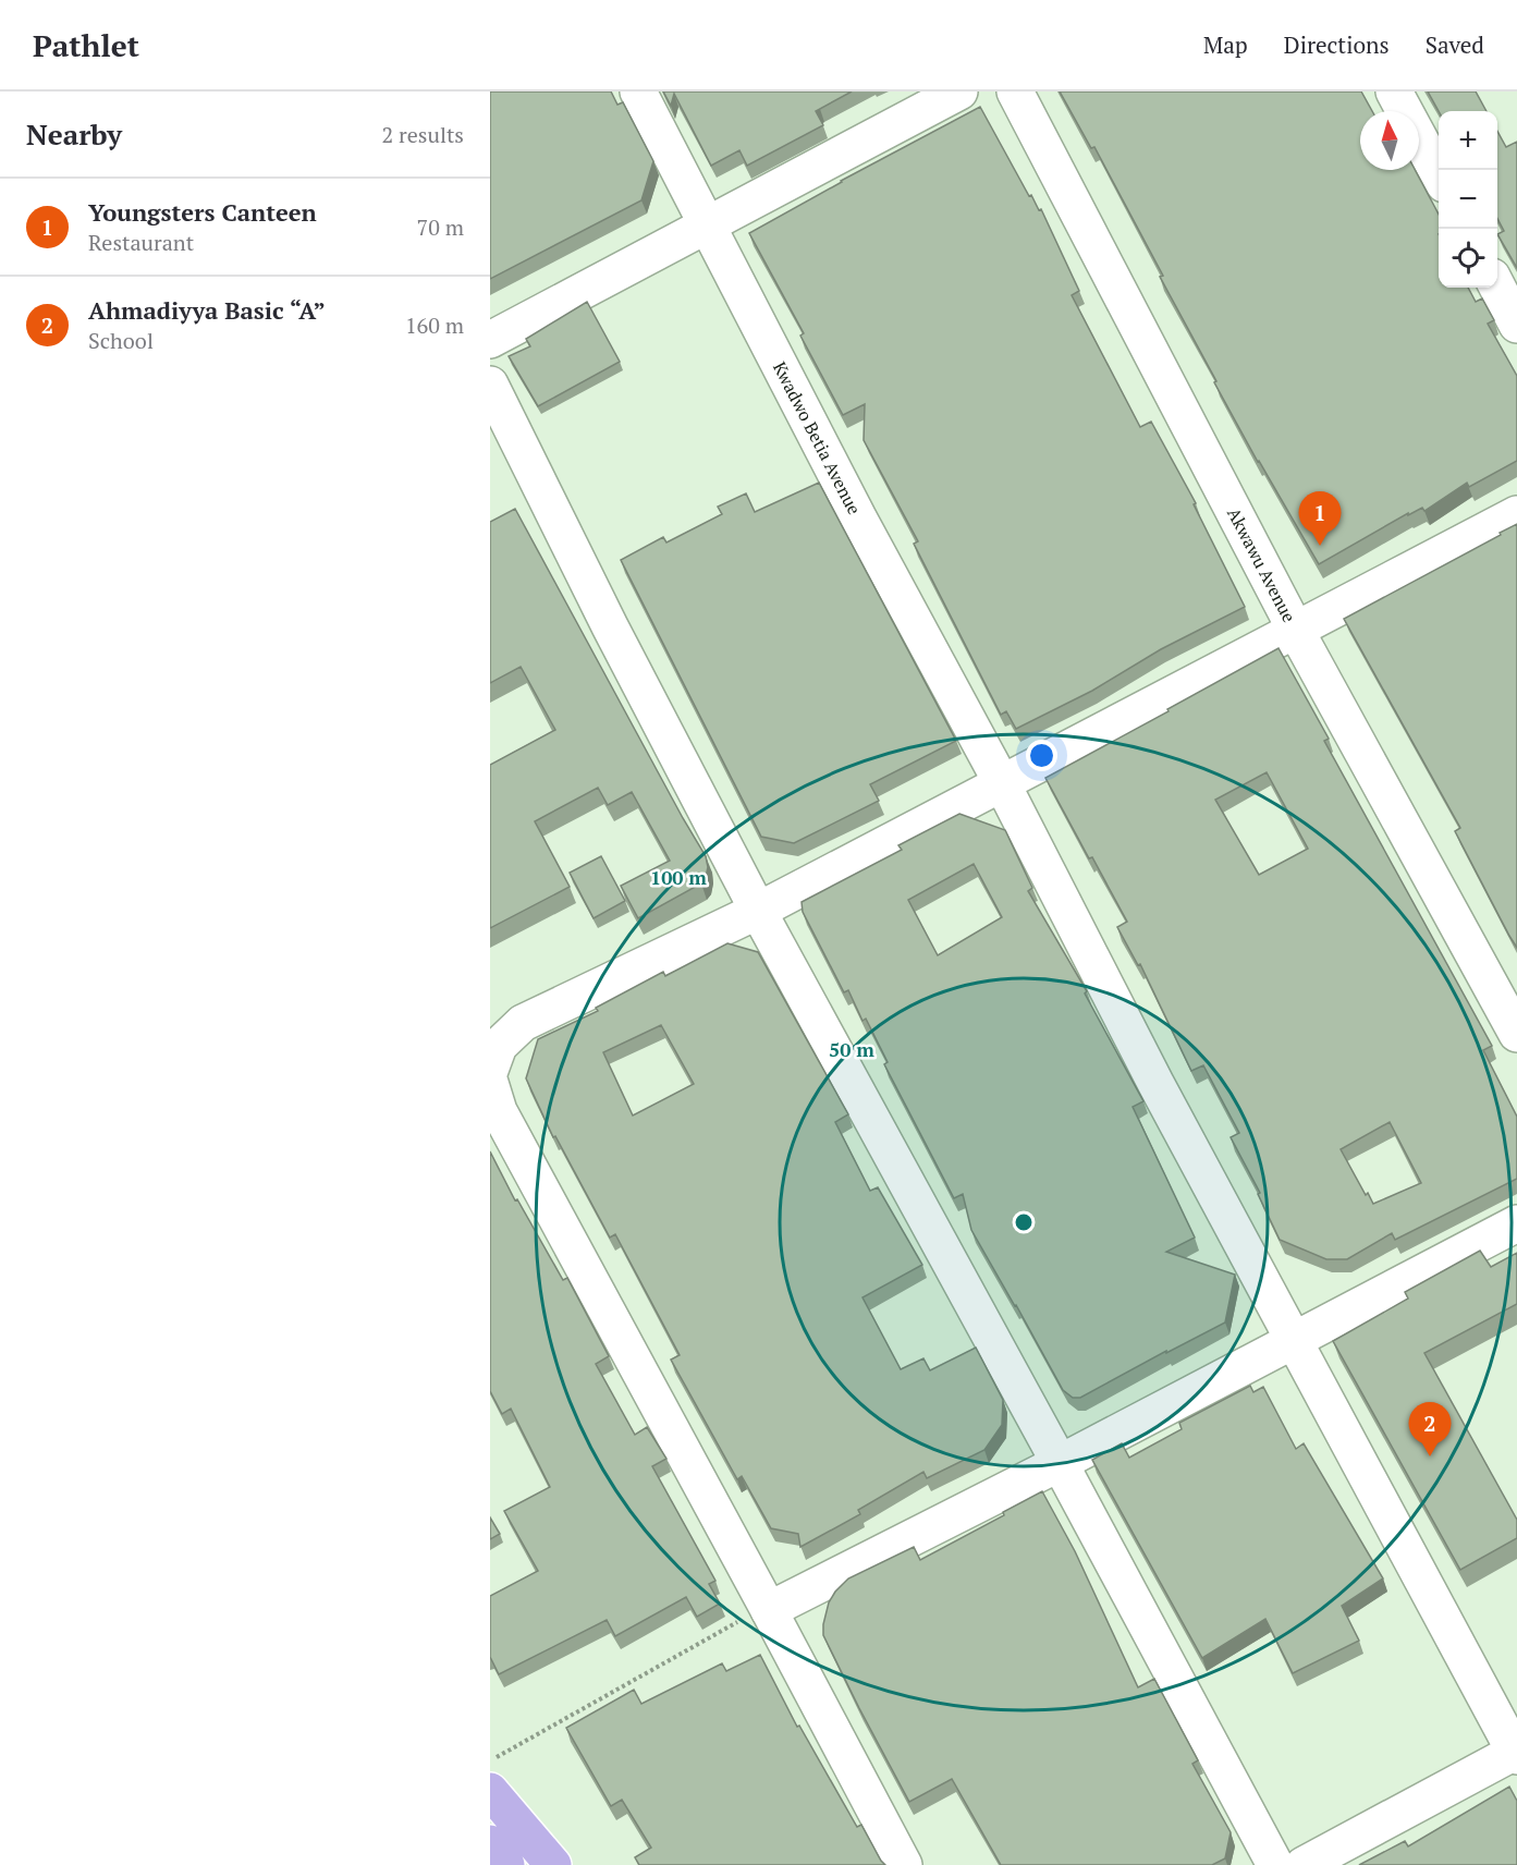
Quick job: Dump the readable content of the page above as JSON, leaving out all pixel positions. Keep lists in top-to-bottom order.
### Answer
{
  "streets": {
    "street": ["Kwadwo Betia Avenue", "Akwawu Avenue"]
  },
  "north": "top",
  "page": {
    "header": "Pathlet",
    "nav": ["Map", "Directions", "Saved"],
    "heading": ["Nearby", "2 results"],
    "map_buttons": ["+", "−"],
    "list": [
      {
        "mark": "1",
        "name": "Youngsters Canteen",
        "note": "Restaurant",
        "value": "70 m"
      },
      {
        "mark": "2",
        "name": "Ahmadiyya Basic “A”",
        "note": "School",
        "value": "160 m"
      }
    ],
    "pins": ["1", "2"]
  },
  "rings": ["100 m", "50 m"]
}
